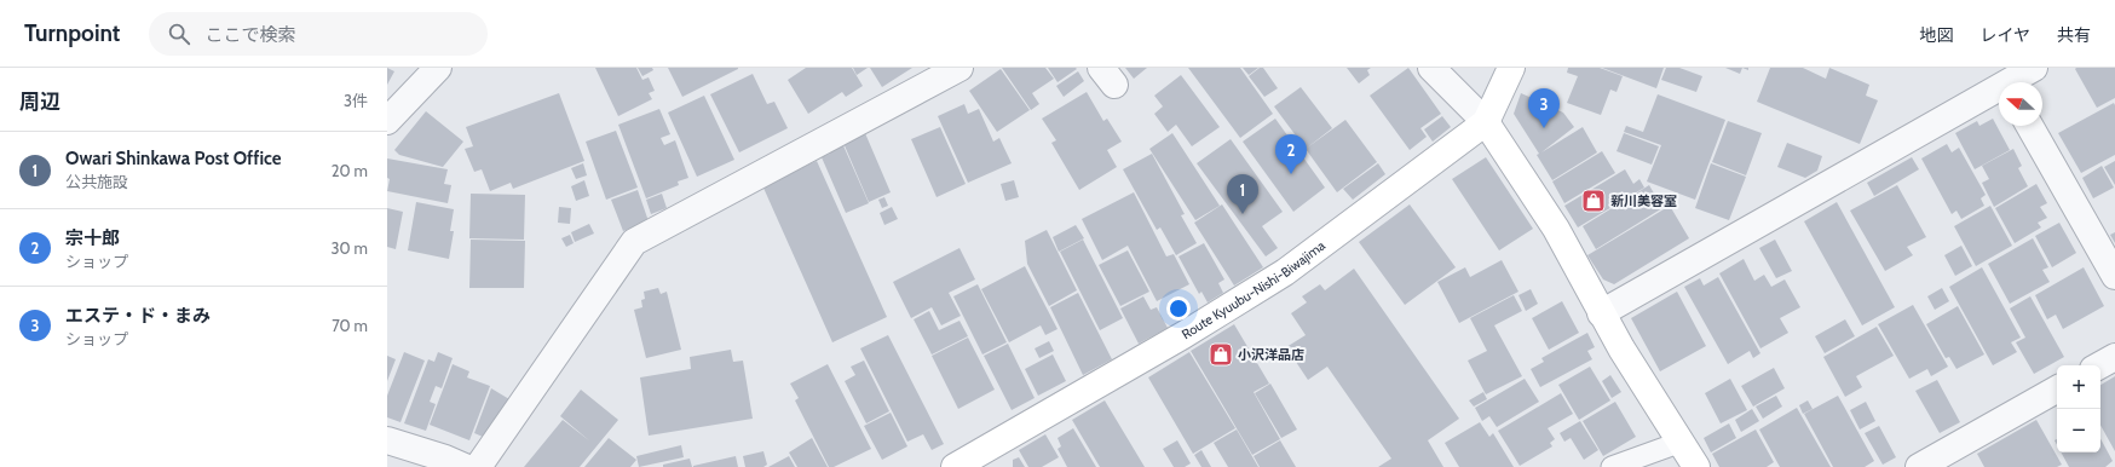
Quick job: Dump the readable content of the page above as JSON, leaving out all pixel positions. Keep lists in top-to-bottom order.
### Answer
{
  "streets": {
    "main road": ["Route Kyuubu-Nishi-Biwajima"]
  },
  "places": {
    "shop": ["新川美容室", "小沢洋品店"]
  },
  "north": "left",
  "page": {
    "header": "Turnpoint",
    "search": "ここで検索",
    "nav": ["地図", "レイヤ", "共有"],
    "heading": ["周辺", "3件"],
    "pins": ["3", "2", "1"],
    "list": [
      {
        "mark": "1",
        "name": "Owari Shinkawa Post Office",
        "note": "公共施設",
        "value": "20 m"
      },
      {
        "mark": "2",
        "name": "宗十郎",
        "note": "ショップ",
        "value": "30 m"
      },
      {
        "mark": "3",
        "name": "エステ・ド・まみ",
        "note": "ショップ",
        "value": "70 m"
      }
    ],
    "map_buttons": ["+", "−"]
  }
}
